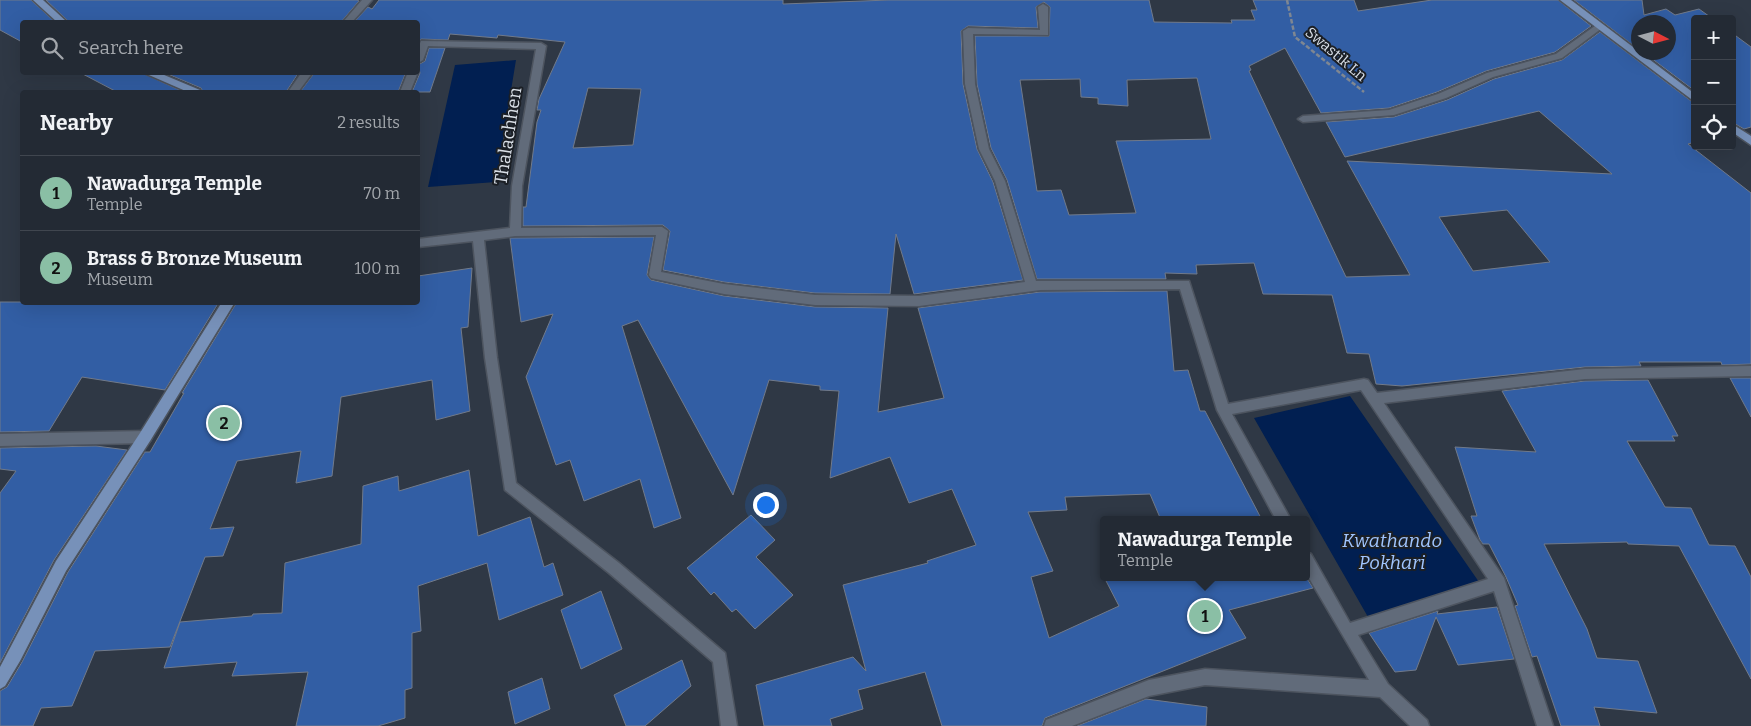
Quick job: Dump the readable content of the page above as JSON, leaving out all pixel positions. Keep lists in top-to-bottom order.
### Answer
{
  "streets": {
    "street": ["Thalachhen"],
    "path": ["Swastik Ln"]
  },
  "water": ["Kwathando Pokhari"],
  "north": "right",
  "page": {
    "map_buttons": ["+", "−"],
    "search": "Search here",
    "heading": ["Nearby", "2 results"],
    "list": [
      {
        "mark": "1",
        "name": "Nawadurga Temple",
        "note": "Temple",
        "value": "70 m"
      },
      {
        "mark": "2",
        "name": "Brass & Bronze Museum",
        "note": "Museum",
        "value": "100 m"
      }
    ],
    "pins": ["2", "1"],
    "popup": ["Nawadurga Temple", "Temple"]
  }
}
